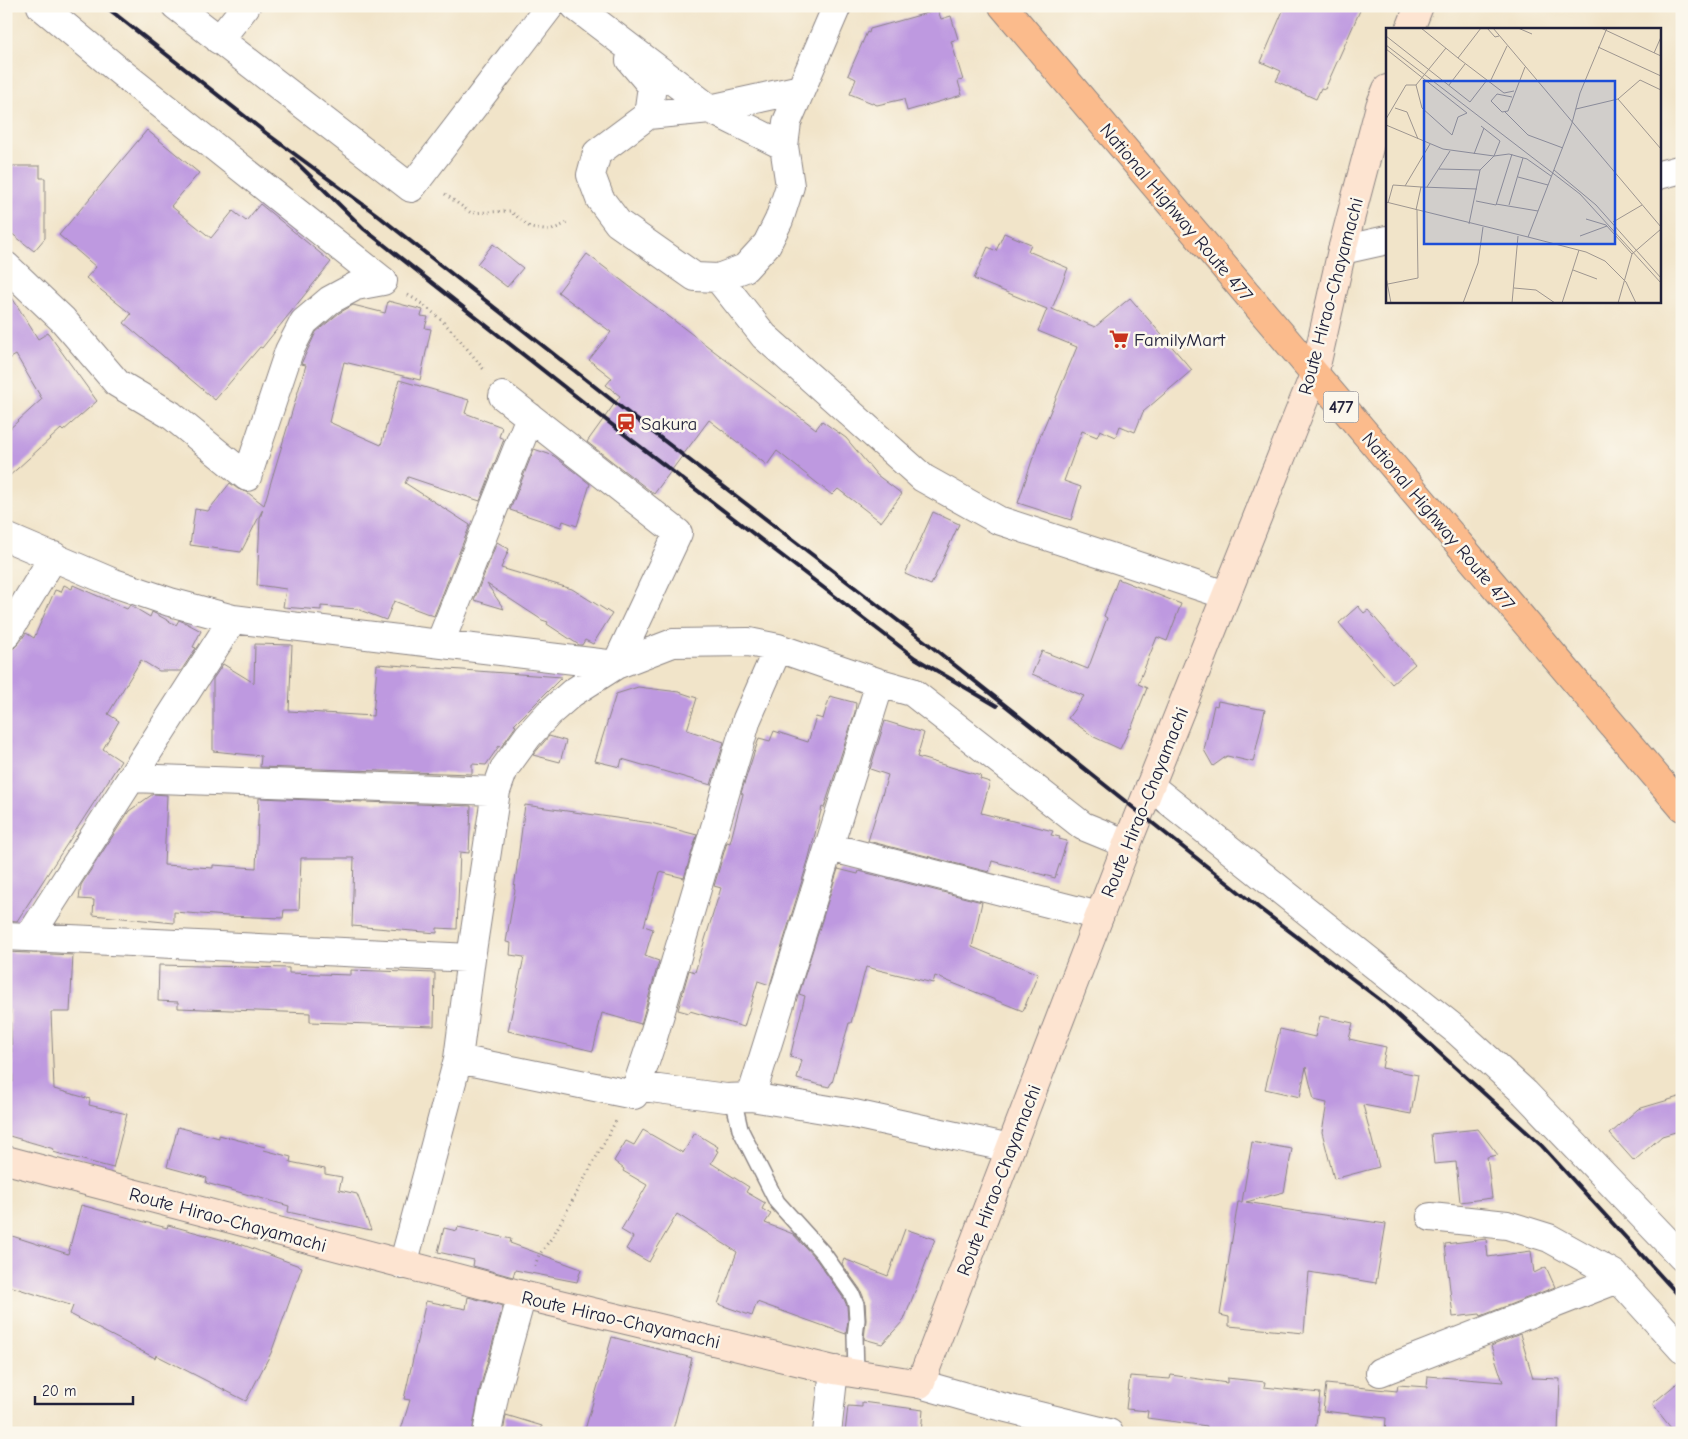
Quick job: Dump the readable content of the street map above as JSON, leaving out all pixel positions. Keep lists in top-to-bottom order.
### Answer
{
  "streets": {
    "highway": ["National Highway Route 477", "477"],
    "main road": ["Route Hirao-Chayamachi"]
  },
  "crossings": [
    ["National Highway Route 477", "Route Hirao-Chayamachi"]
  ],
  "places": {
    "supermarket": ["FamilyMart"],
    "station": ["Sakura"]
  },
  "scale_bar": "20 m"
}
